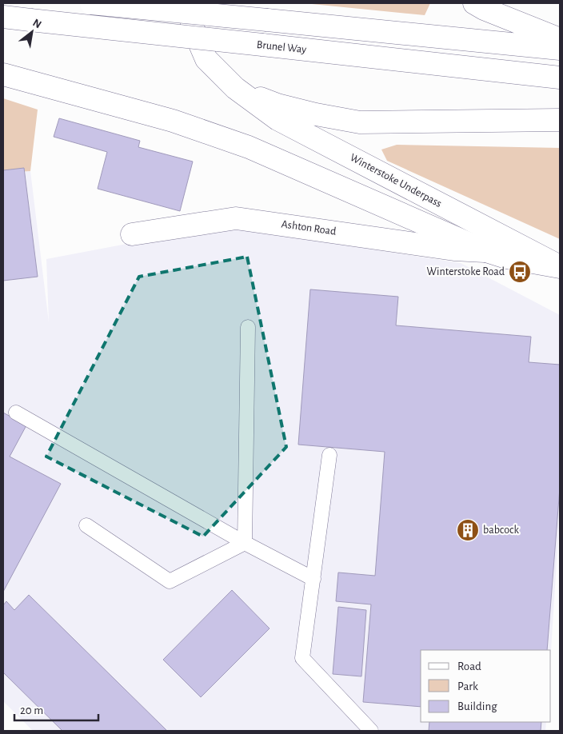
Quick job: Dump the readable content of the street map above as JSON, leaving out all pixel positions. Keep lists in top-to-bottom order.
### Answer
{
  "streets": {
    "main road": ["Brunel Way", "Winterstoke Underpass", "Ashton Road"]
  },
  "places": {
    "bus stop": ["Winterstoke Road"],
    "building": ["babcock"]
  },
  "legend": ["Road", "Park", "Building"],
  "scale_bar": "20 m",
  "north": "top right"
}
